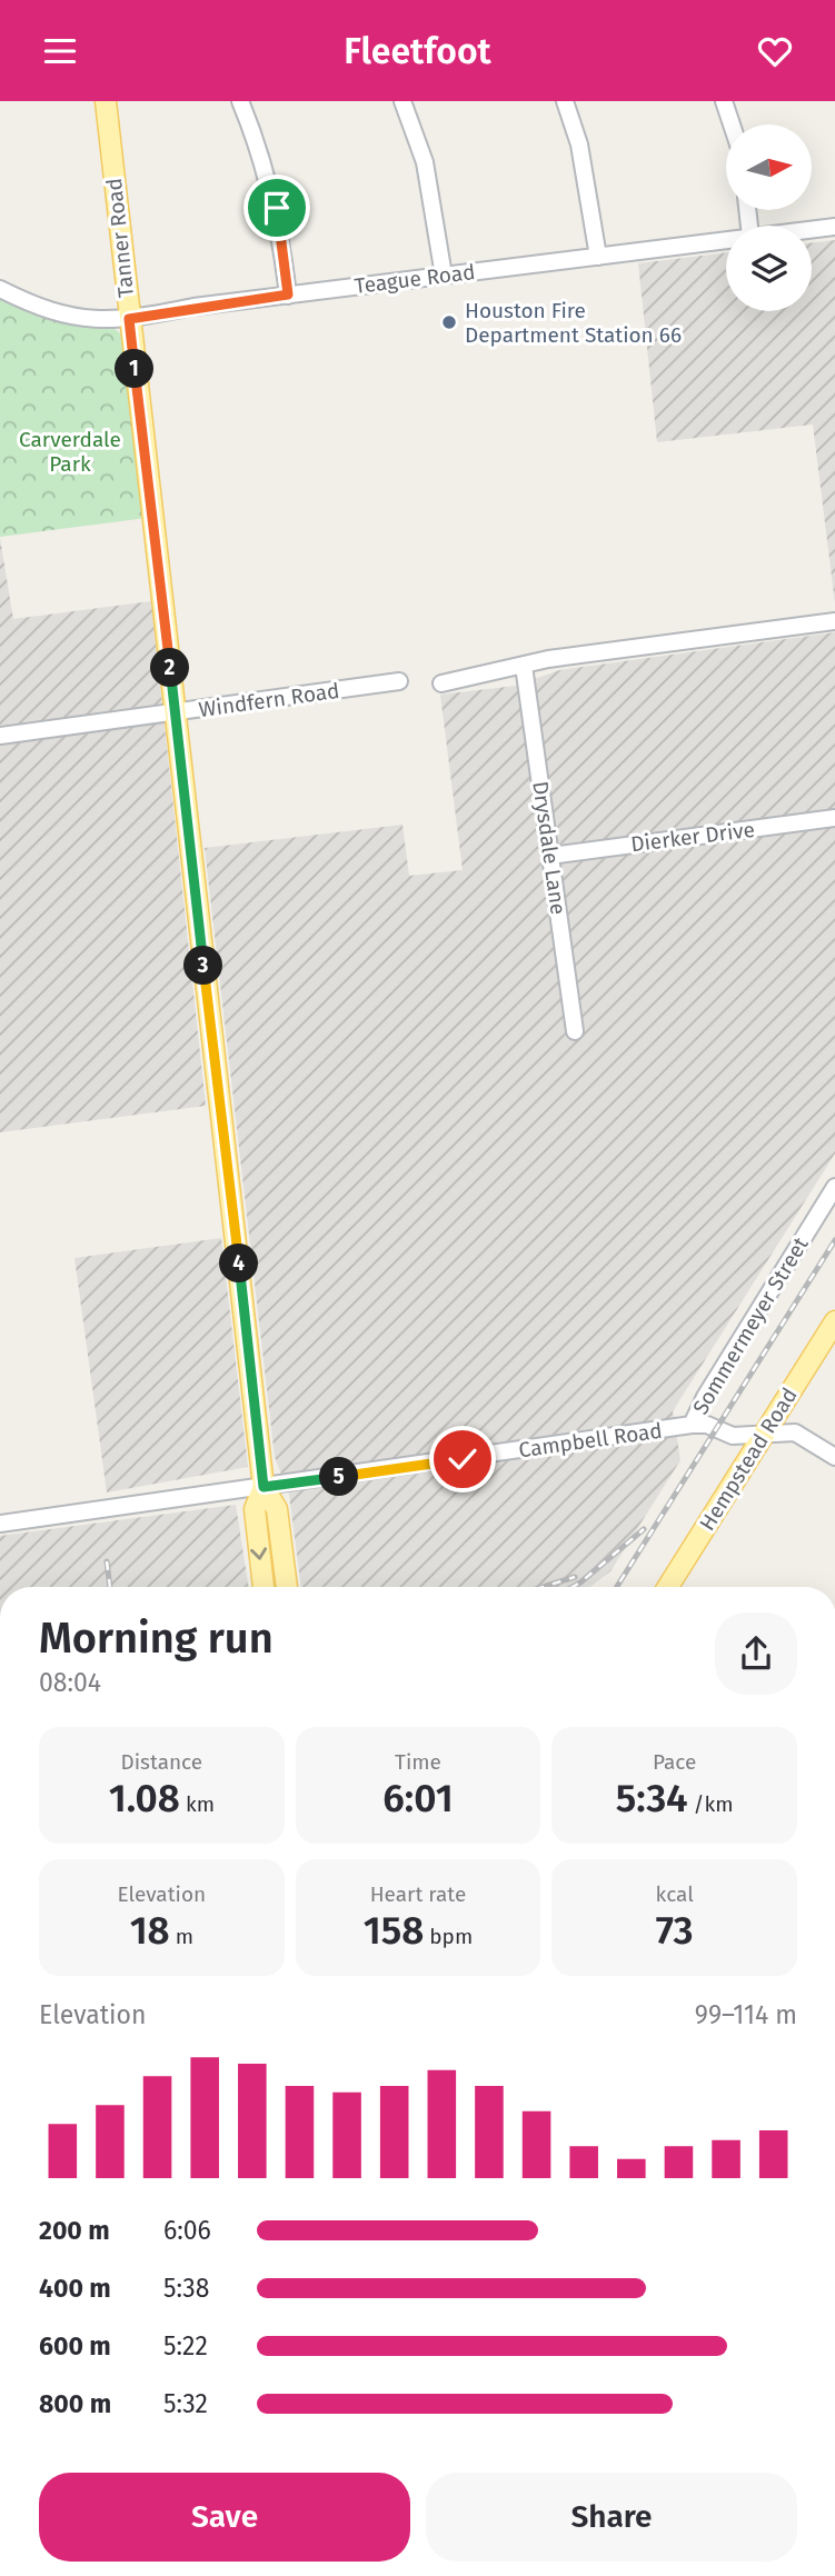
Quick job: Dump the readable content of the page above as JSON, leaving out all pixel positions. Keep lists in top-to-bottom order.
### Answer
{
  "streets": {
    "main road": ["Tanner Road", "Hempstead Road"],
    "street": [
      "Teague Road",
      "Windfern Road",
      "Dierker Drive",
      "Drysdale Lane",
      "Sommermeyer Street",
      "Campbell Road"
    ]
  },
  "crossings": [
    ["Tanner Road", "Teague Road"],
    ["Tanner Road", "Windfern Road"],
    ["Tanner Road", "Campbell Road"],
    ["Dierker Drive", "Drysdale Lane"],
    ["Sommermeyer Street", "Campbell Road"],
    ["Campbell Road", "Hempstead Road"]
  ],
  "parks": ["Carverdale Park"],
  "places": ["Houston Fire Department Station 66"],
  "north": "right",
  "page": {
    "header": "Fleetfoot",
    "pins": [
      "1",
      "2",
      "3",
      "4",
      "5"
    ],
    "heading": ["Morning run", "08:04"],
    "stats": [
      ["Distance", "1.08 km"],
      ["Time", "6:01"],
      ["Pace", "5:34 /km"],
      ["Elevation", "18 m"],
      ["Heart rate", "158 bpm"],
      ["kcal", "73"]
    ],
    "chart": ["Elevation", "99–114 m"],
    "list": [
      {
        "name": "200 m",
        "note": "6:06"
      },
      {
        "name": "400 m",
        "note": "5:38"
      },
      {
        "name": "600 m",
        "note": "5:22"
      },
      {
        "name": "800 m",
        "note": "5:32"
      }
    ],
    "buttons": ["Save", "Share"]
  }
}
